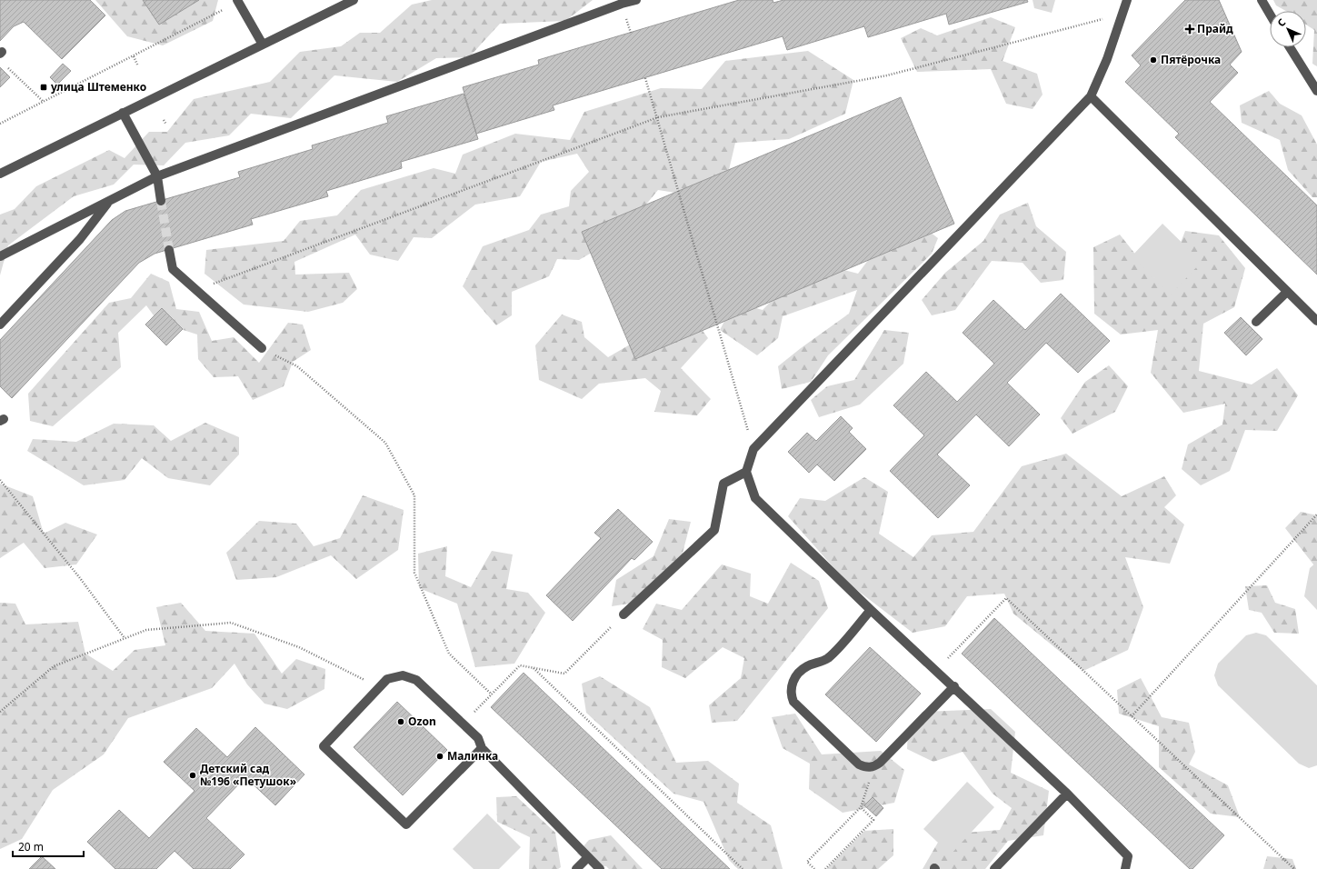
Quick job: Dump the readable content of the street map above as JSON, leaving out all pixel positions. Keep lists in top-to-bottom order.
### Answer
{
  "places": {
    "health": ["Прайд"],
    "other": [
      "Пятёрочка",
      "Ozon",
      "Малинка",
      "Детский сад №196 «Петушок»"
    ],
    "transit": ["улица Штеменко"]
  },
  "scale_bar": "20 m",
  "north": "top left"
}
